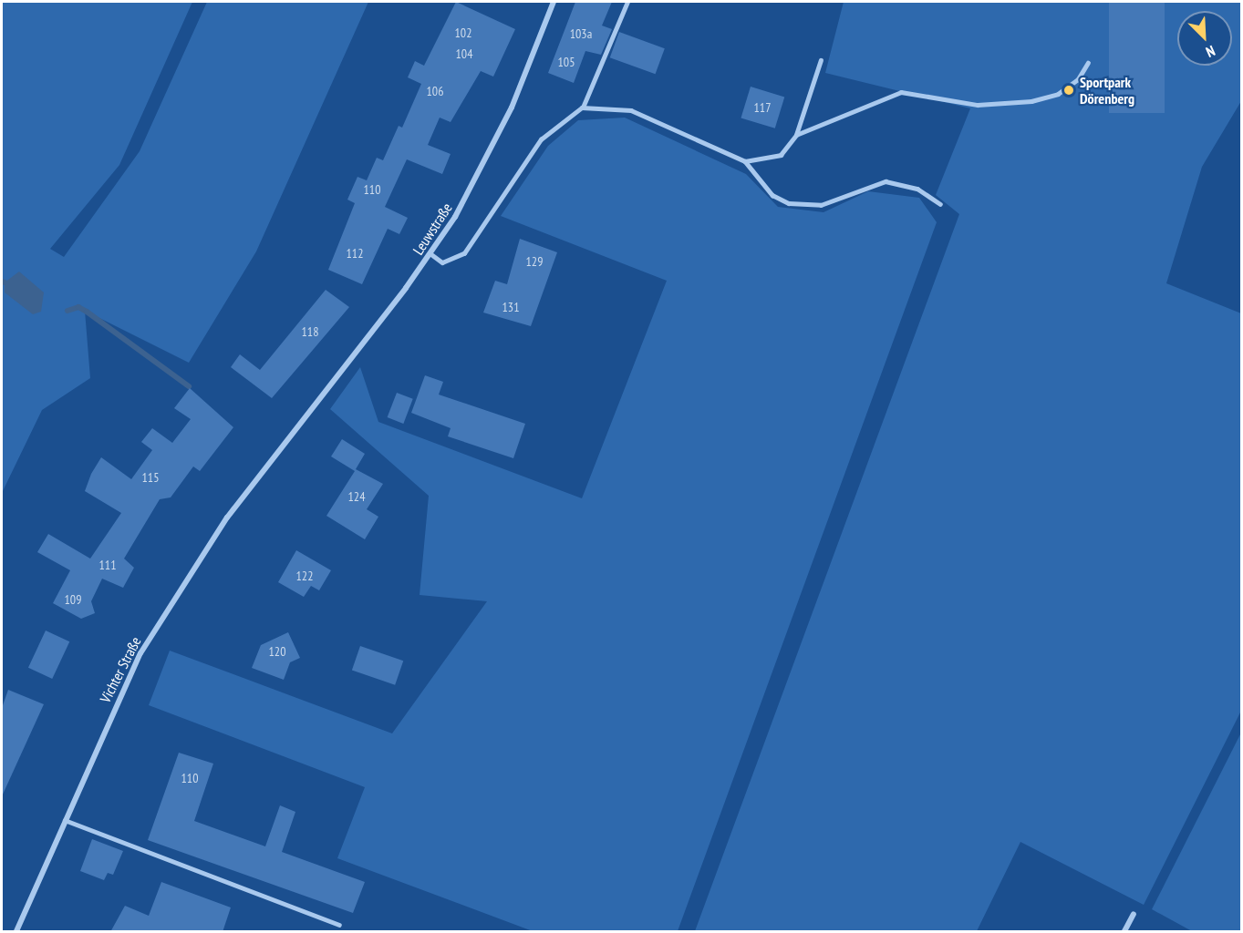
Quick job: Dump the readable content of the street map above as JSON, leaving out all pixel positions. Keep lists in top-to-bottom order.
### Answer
{
  "streets": {
    "street": ["Leuwstraße", "Vichter Straße"]
  },
  "crossings": [
    ["Leuwstraße", "Vichter Straße"]
  ],
  "places": ["Sportpark Dörenberg"],
  "house_numbers": [
    "102",
    "103a",
    "104",
    "105",
    "106",
    "117",
    "110",
    "112",
    "129",
    "131",
    "118",
    "115",
    "124",
    "111",
    "122",
    "109",
    "120",
    "110"
  ],
  "north": "bottom right"
}
